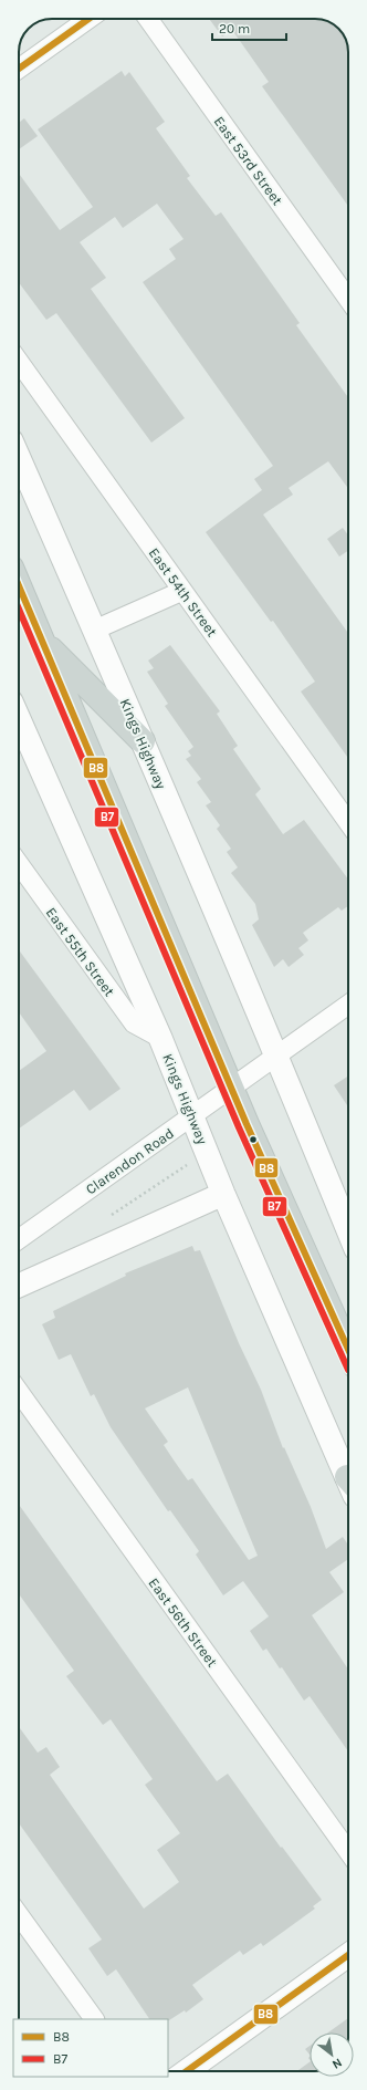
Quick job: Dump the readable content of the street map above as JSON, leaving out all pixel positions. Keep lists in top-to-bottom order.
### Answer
{
  "streets": {
    "street": [
      "East 53rd Street",
      "East 54th Street",
      "Kings Highway",
      "East 55th Street",
      "Clarendon Road",
      "East 56th Street"
    ]
  },
  "crossings": [
    ["Kings Highway", "East 55th Street"],
    ["Kings Highway", "Clarendon Road"]
  ],
  "lines": ["transit line B8", "transit line B7"],
  "legend": ["B8", "B7"],
  "scale_bar": "20 m",
  "north": "bottom right"
}
